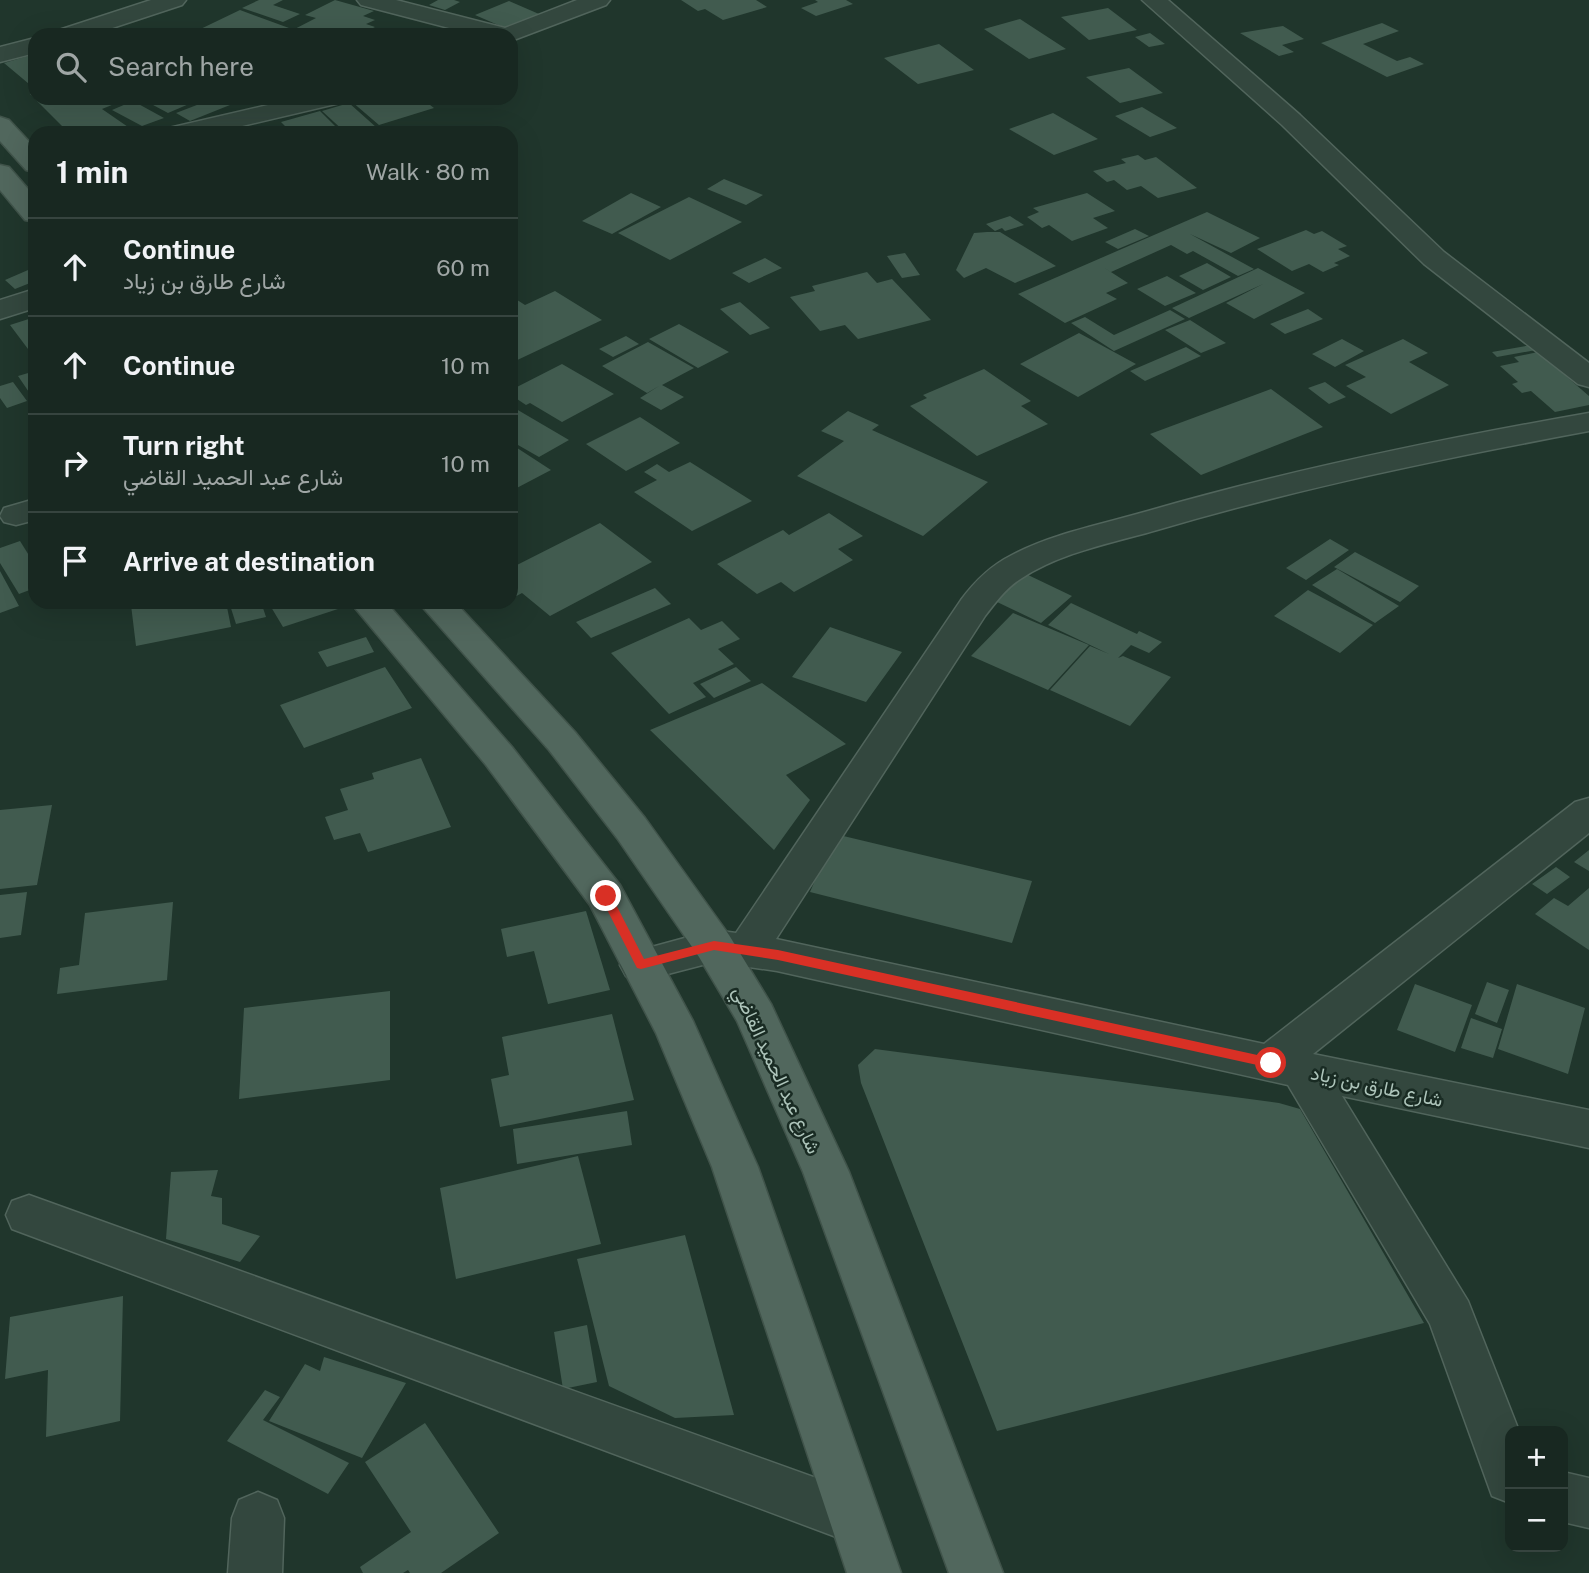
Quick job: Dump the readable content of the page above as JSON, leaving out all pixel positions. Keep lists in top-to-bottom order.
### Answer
{
  "streets": {
    "main road": ["شارع عبد الحميد القاضي"],
    "street": ["شارع طارق بن زياد"]
  },
  "crossings": [
    ["شارع عبد الحميد القاضي", "شارع طارق بن زياد"]
  ],
  "page": {
    "search": "Search here",
    "heading": ["1 min", "Walk · 80 m"],
    "list": [
      ["Continue", "شارع طارق بن زياد", "60 m"],
      ["Continue", "10 m"],
      ["Turn right", "شارع عبد الحميد القاضي", "10 m"],
      "Arrive at destination"
    ],
    "map_buttons": ["+", "−"]
  }
}
